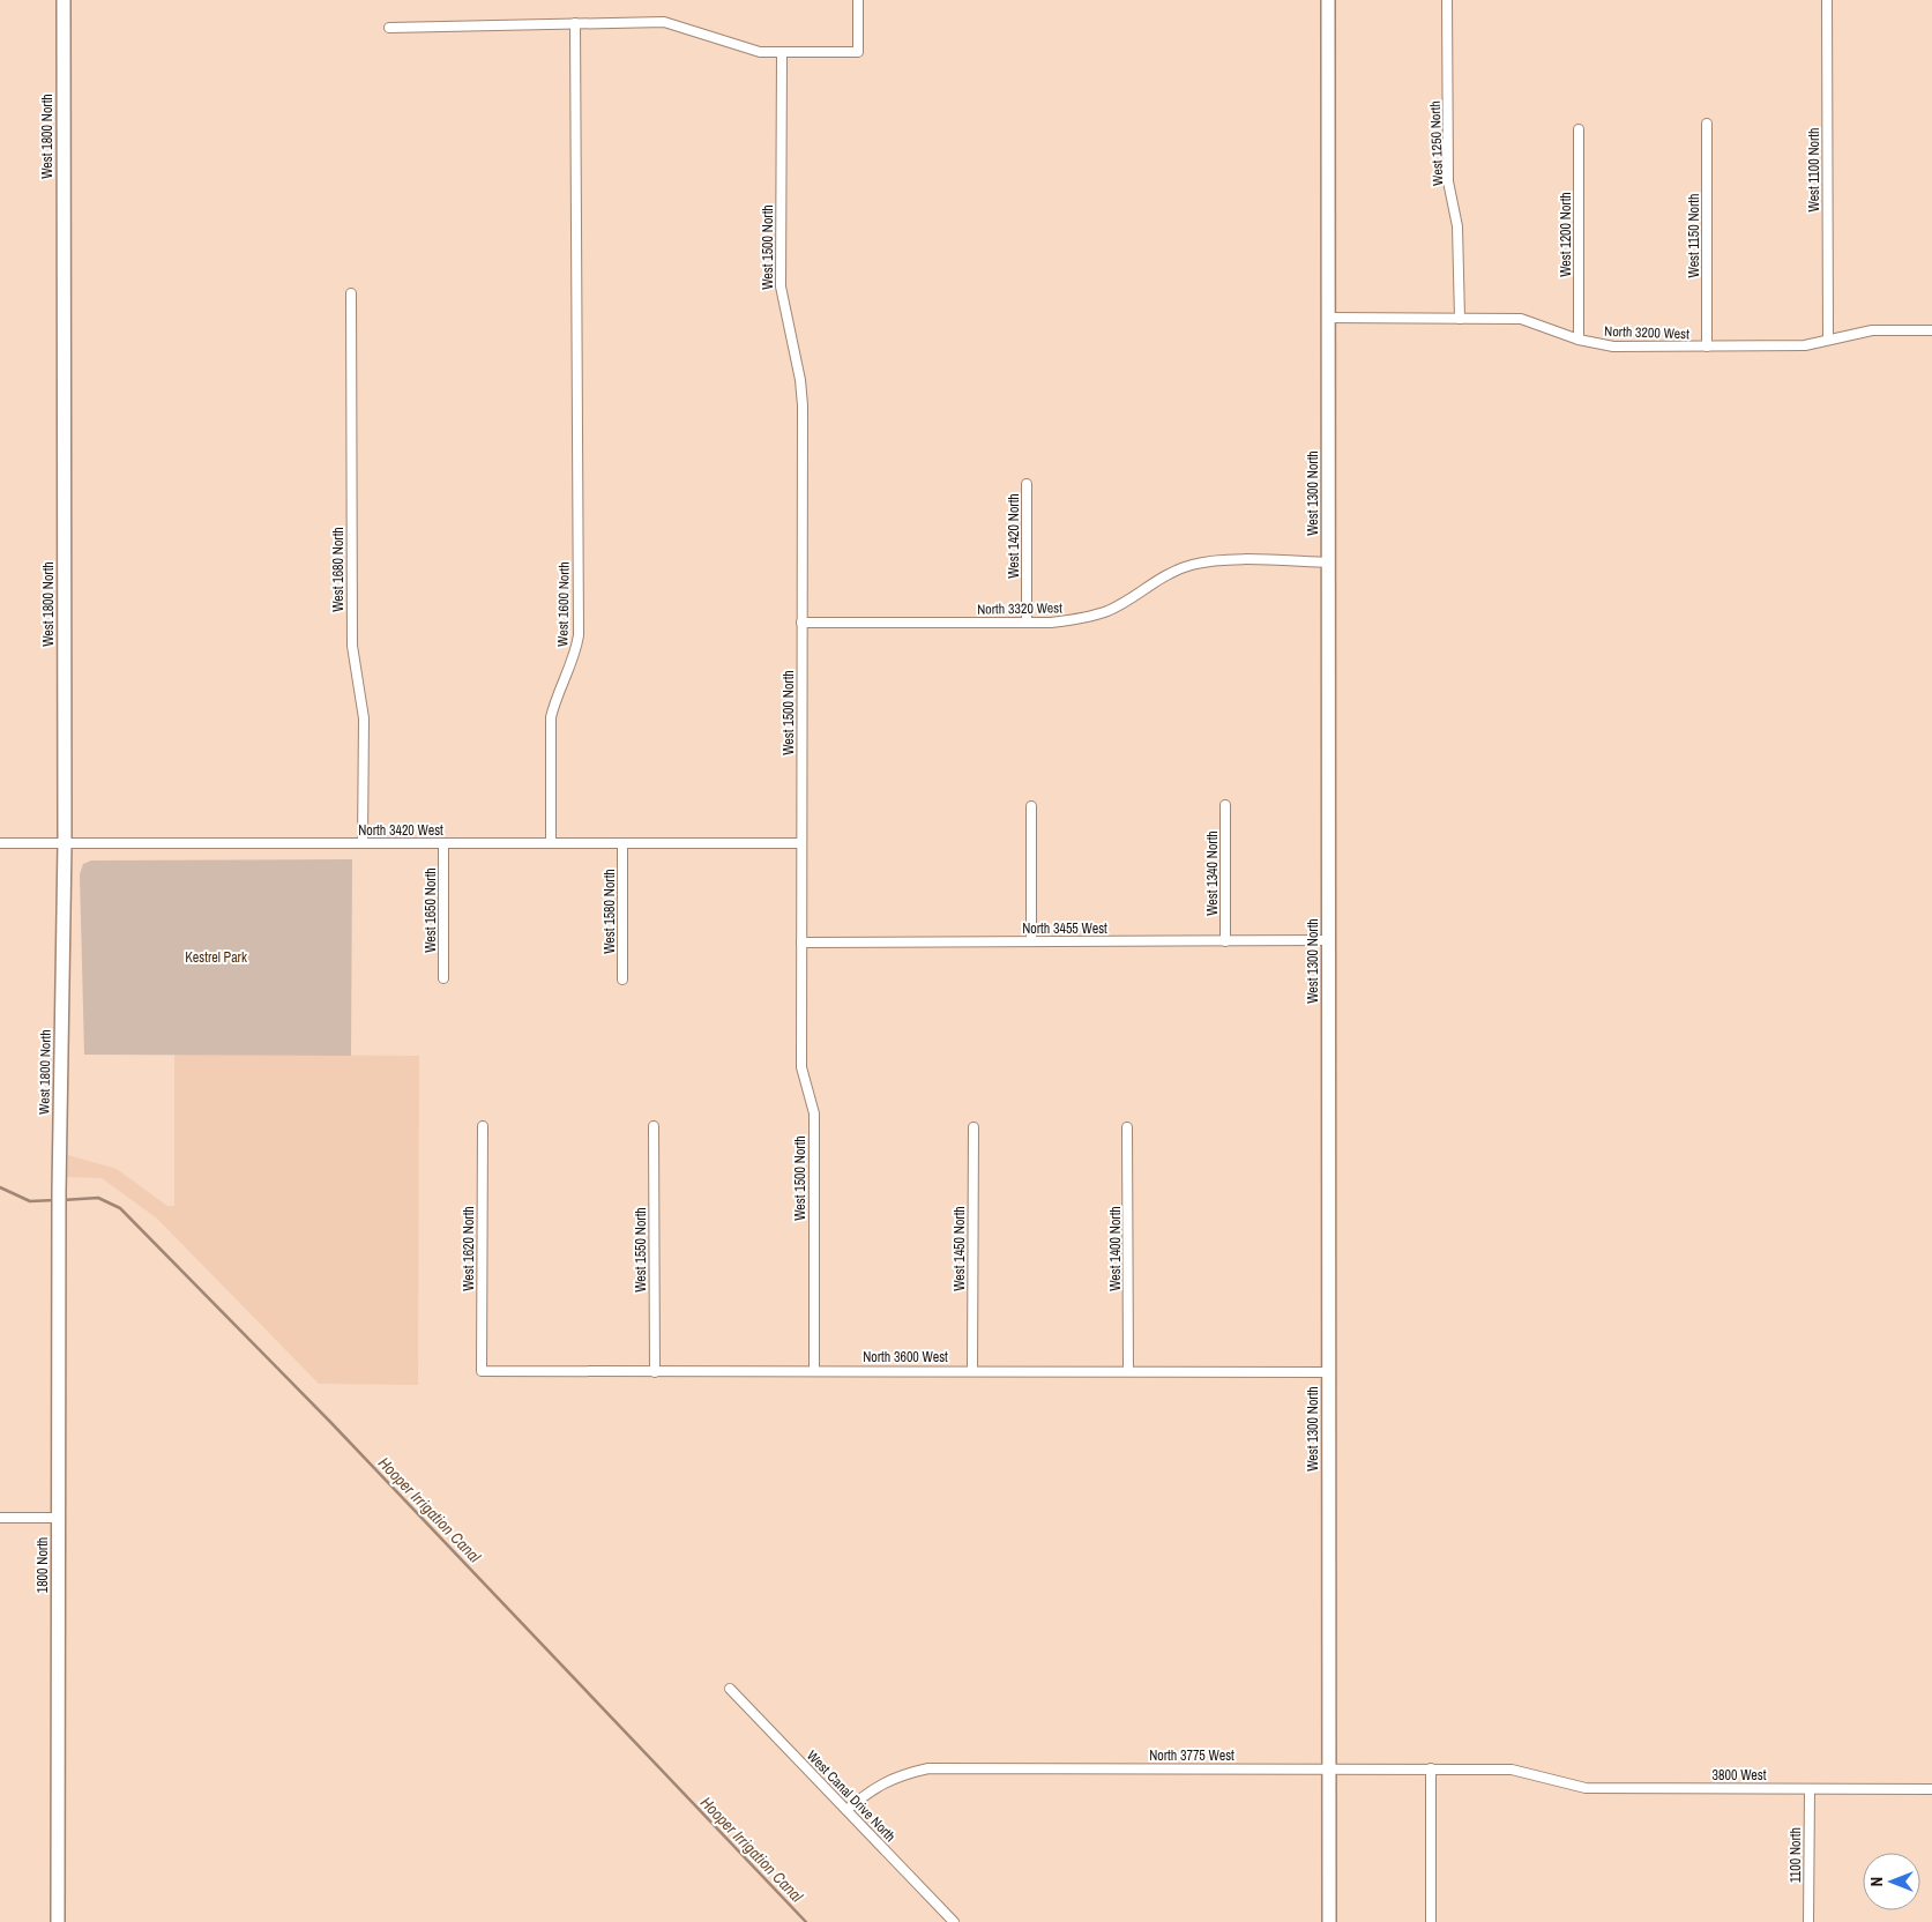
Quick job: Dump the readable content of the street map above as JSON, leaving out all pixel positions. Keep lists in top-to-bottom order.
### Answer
{
  "streets": {
    "street": [
      "West 1800 North",
      "West 1250 North",
      "West 1100 North",
      "West 1200 North",
      "West 1150 North",
      "West 1500 North",
      "North 3200 West",
      "West 1300 North",
      "West 1420 North",
      "West 1680 North",
      "West 1600 North",
      "North 3320 West",
      "North 3420 West",
      "West 1340 North",
      "West 1650 North",
      "West 1580 North",
      "North 3455 West",
      "West 1620 North",
      "West 1450 North",
      "West 1400 North",
      "West 1550 North",
      "North 3600 West",
      "1800 North",
      "North 3775 West",
      "3800 West",
      "West Canal Drive North",
      "1100 North"
    ]
  },
  "crossings": [
    ["West 1800 North", "North 3420 West"],
    ["West 1800 North", "1800 North"],
    ["West 1250 North", "North 3200 West"],
    ["West 1100 North", "North 3200 West"],
    ["West 1200 North", "North 3200 West"],
    ["West 1150 North", "North 3200 West"],
    ["West 1500 North", "North 3320 West"],
    ["West 1500 North", "North 3420 West"],
    ["West 1500 North", "North 3455 West"],
    ["West 1500 North", "North 3600 West"],
    ["North 3200 West", "West 1300 North"],
    ["West 1300 North", "North 3320 West"],
    ["West 1300 North", "North 3455 West"],
    ["West 1300 North", "North 3600 West"],
    ["West 1300 North", "North 3775 West"],
    ["West 1420 North", "North 3320 West"],
    ["West 1680 North", "North 3420 West"],
    ["West 1600 North", "North 3420 West"],
    ["North 3420 West", "West 1650 North"],
    ["North 3420 West", "West 1580 North"],
    ["West 1340 North", "North 3455 West"],
    ["West 1620 North", "North 3600 West"],
    ["West 1450 North", "North 3600 West"],
    ["West 1400 North", "North 3600 West"],
    ["West 1550 North", "North 3600 West"],
    ["North 3775 West", "3800 West"],
    ["North 3775 West", "West Canal Drive North"],
    ["3800 West", "1100 North"]
  ],
  "water": ["Hooper Irrigation Canal"],
  "parks": ["Kestrel Park"],
  "north": "left"
}
